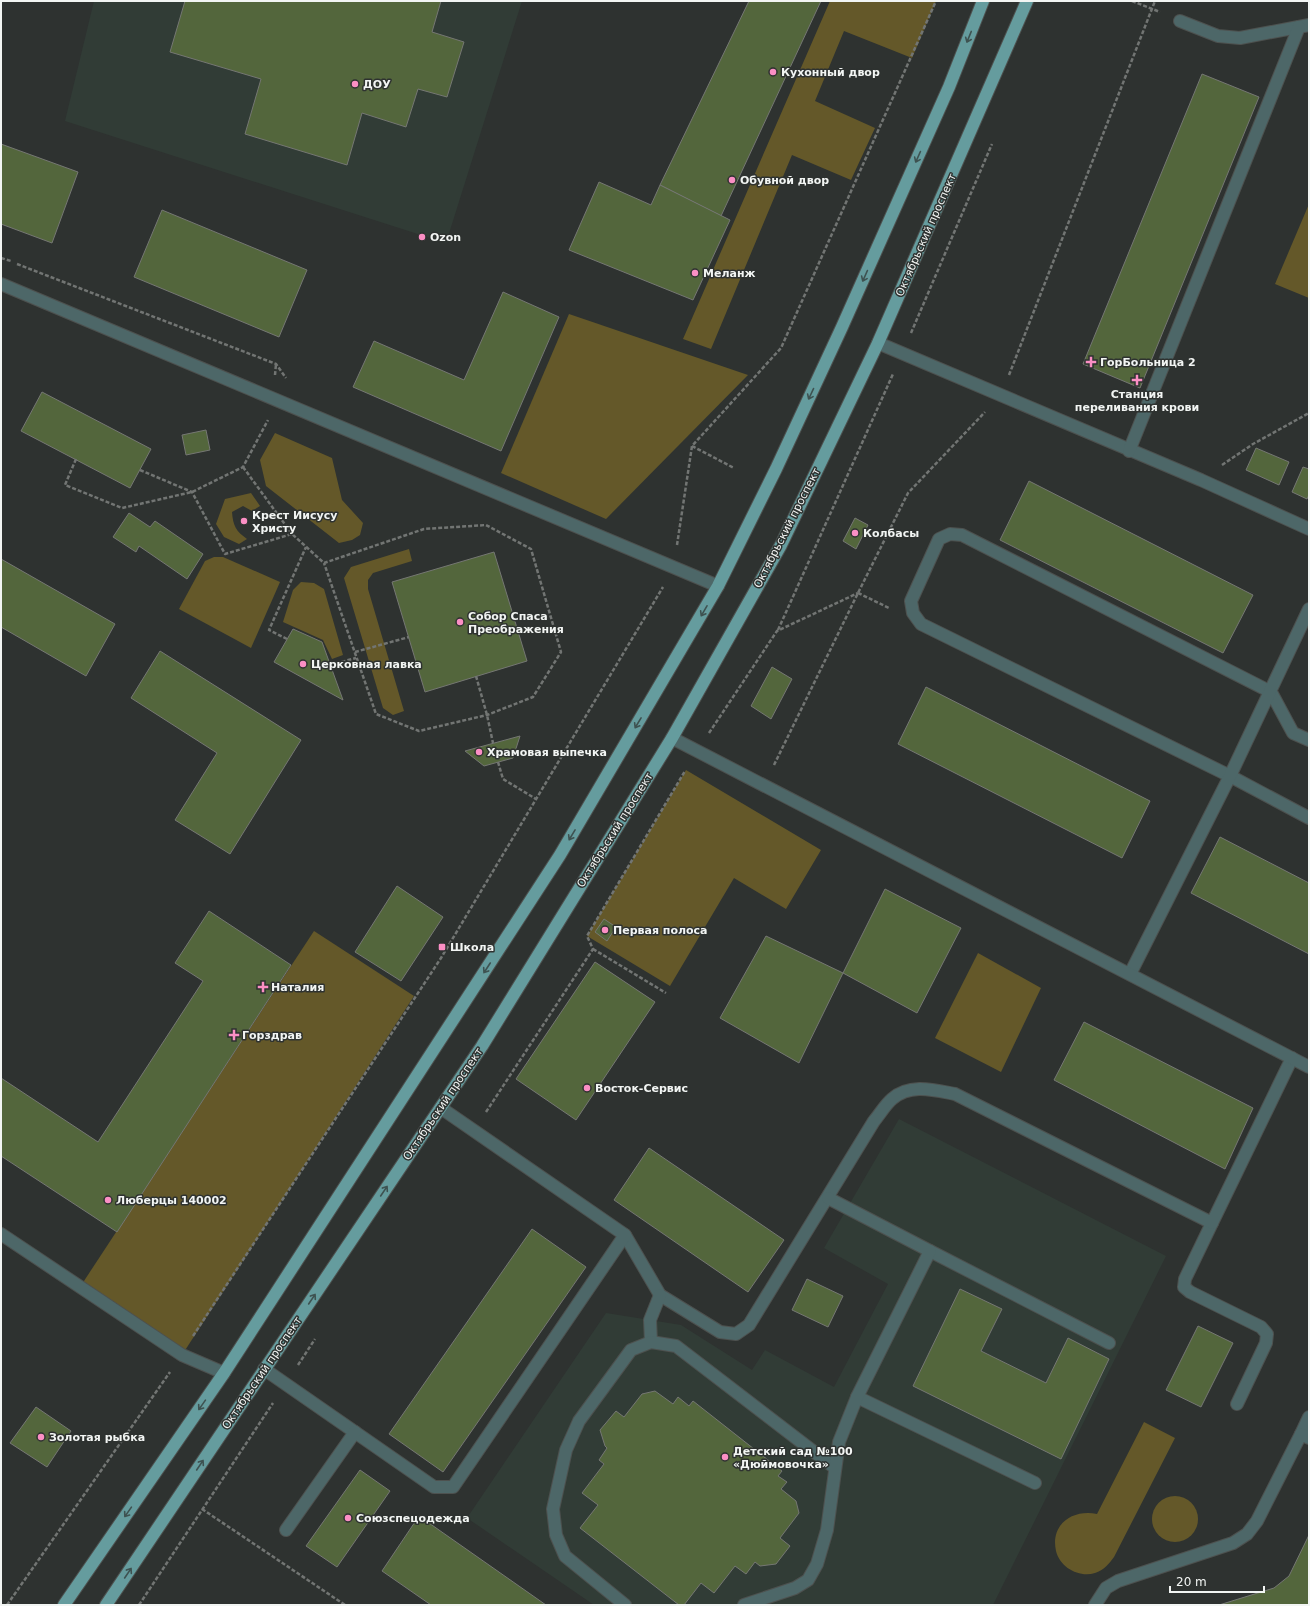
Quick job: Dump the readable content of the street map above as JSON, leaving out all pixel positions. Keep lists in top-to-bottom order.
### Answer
{
  "streets": {
    "main road": ["Октябрьский проспект"]
  },
  "places": {
    "other": [
      "Кухонный двор",
      "ДОУ",
      "Обувной двор",
      "Ozon",
      "Меланж",
      "Крест Иисусу Христу",
      "Колбасы",
      "Собор Спаса Преображения",
      "Церковная лавка",
      "Храмовая выпечка",
      "Первая полоса",
      "Восток-Сервис",
      "Люберцы 140002",
      "Золотая рыбка",
      "Детский сад №100 «Дюймовочка»",
      "Союзспецодежда"
    ],
    "health": [
      "ГорБольница 2",
      "Станция переливания крови",
      "Наталия",
      "Горздрав"
    ],
    "transit": ["Школа"]
  },
  "scale_bar": "20 m"
}
